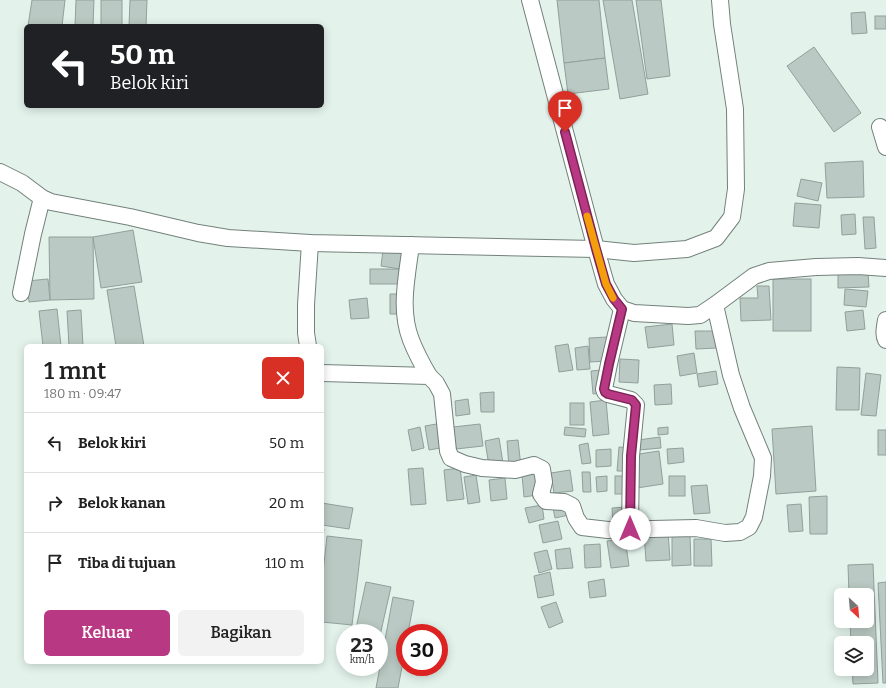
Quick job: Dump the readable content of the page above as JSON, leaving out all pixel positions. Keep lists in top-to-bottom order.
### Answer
{
  "north": "bottom right",
  "page": {
    "turn": ["50 m", "Belok kiri"],
    "heading": ["1 mnt", "180 m · 09:47"],
    "list": [
      {
        "name": "Belok kiri",
        "value": "50 m"
      },
      {
        "name": "Belok kanan",
        "value": "20 m"
      },
      {
        "name": "Tiba di tujuan",
        "value": "110 m"
      }
    ],
    "buttons": ["Keluar", "Bagikan"],
    "speed": "23 km/h",
    "limit": "30"
  }
}
